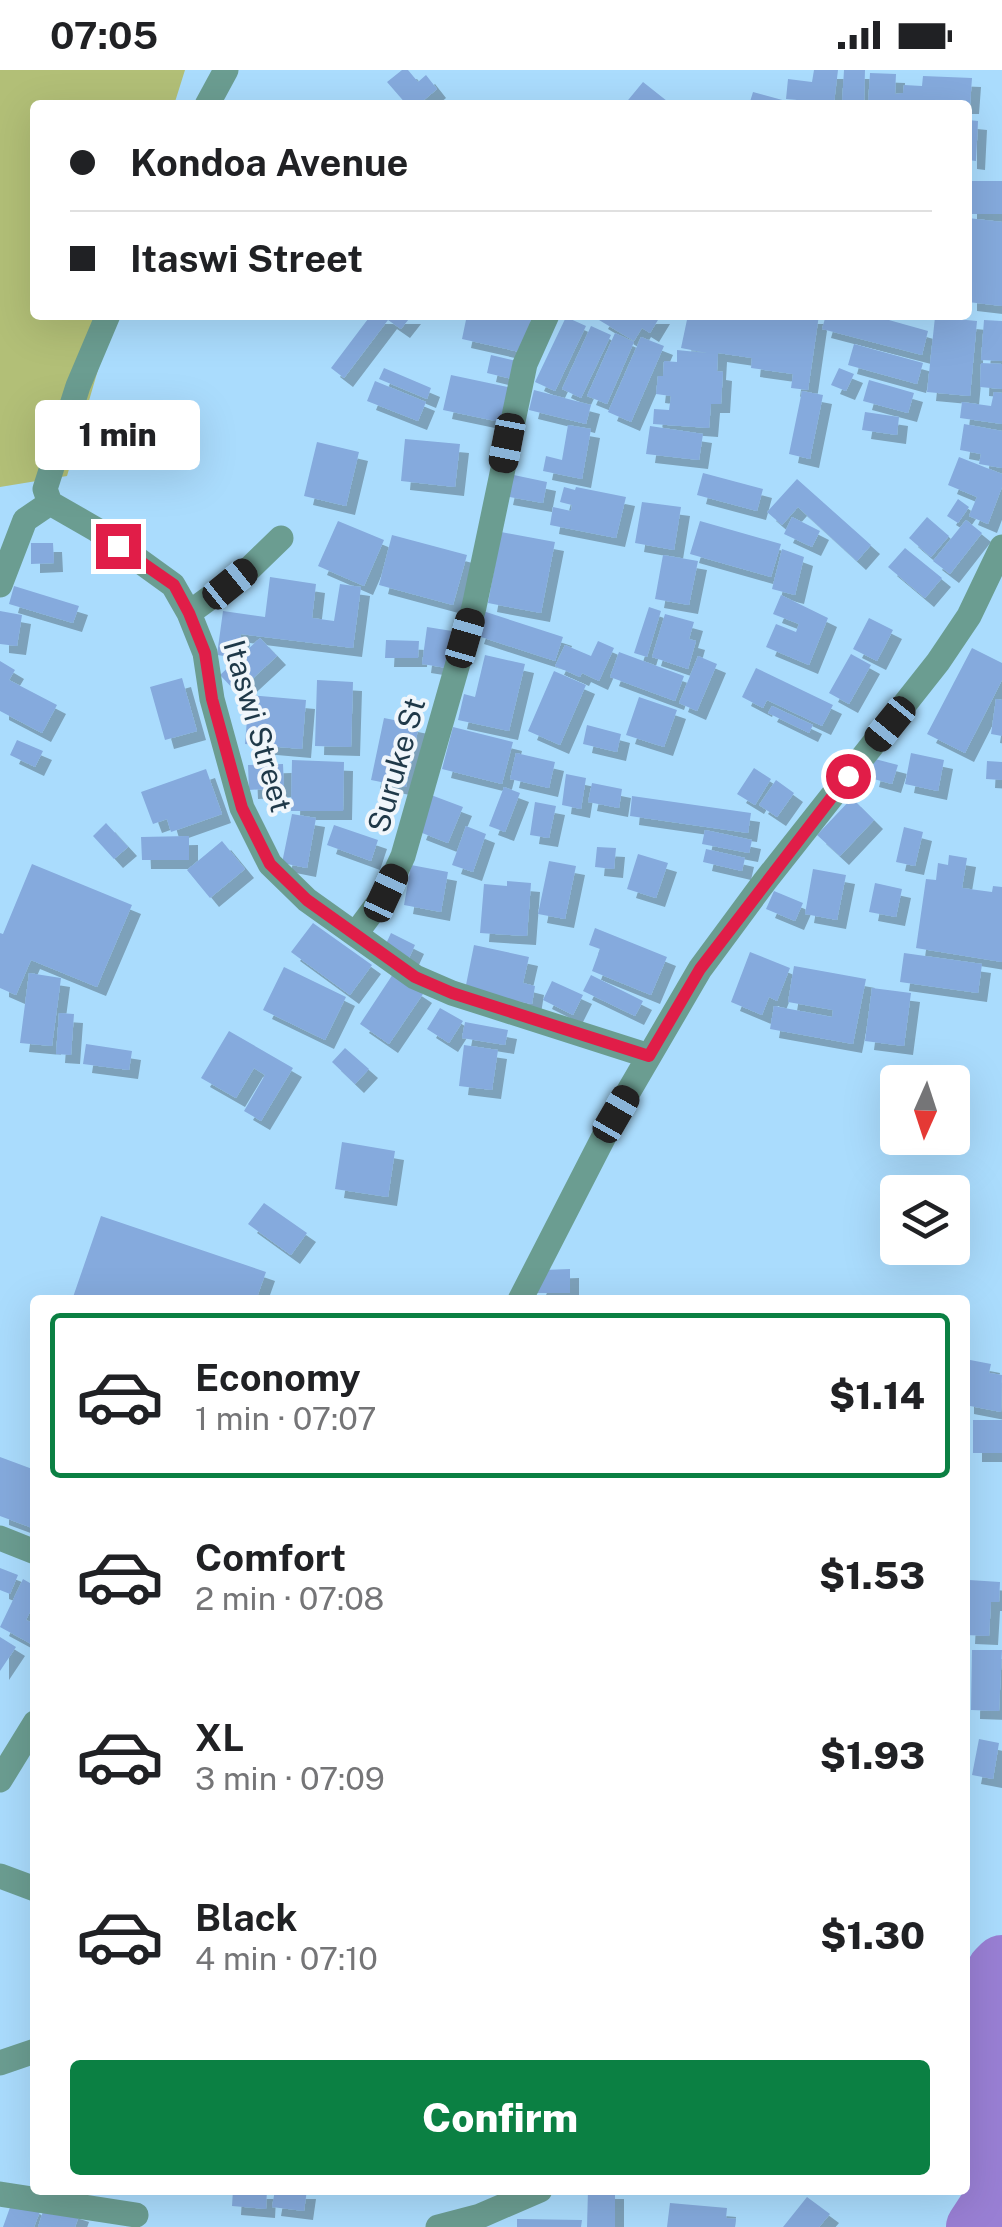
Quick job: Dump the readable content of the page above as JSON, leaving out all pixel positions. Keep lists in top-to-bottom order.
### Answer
{
  "streets": {
    "street": ["Itaswi Street", "Suruke St"]
  },
  "crossings": [
    ["Itaswi Street", "Suruke St"]
  ],
  "north": "bottom",
  "page": {
    "status": "07:05",
    "banner": ["Kondoa Avenue", "Itaswi Street"],
    "bubble": "1 min",
    "list": [
      {
        "name": "Economy",
        "note": "1 min · 07:07",
        "value": "$1.14"
      },
      {
        "name": "Comfort",
        "note": "2 min · 07:08",
        "value": "$1.53"
      },
      {
        "name": "XL",
        "note": "3 min · 07:09",
        "value": "$1.93"
      },
      {
        "name": "Black",
        "note": "4 min · 07:10",
        "value": "$1.30"
      }
    ],
    "buttons": "Confirm"
  }
}
